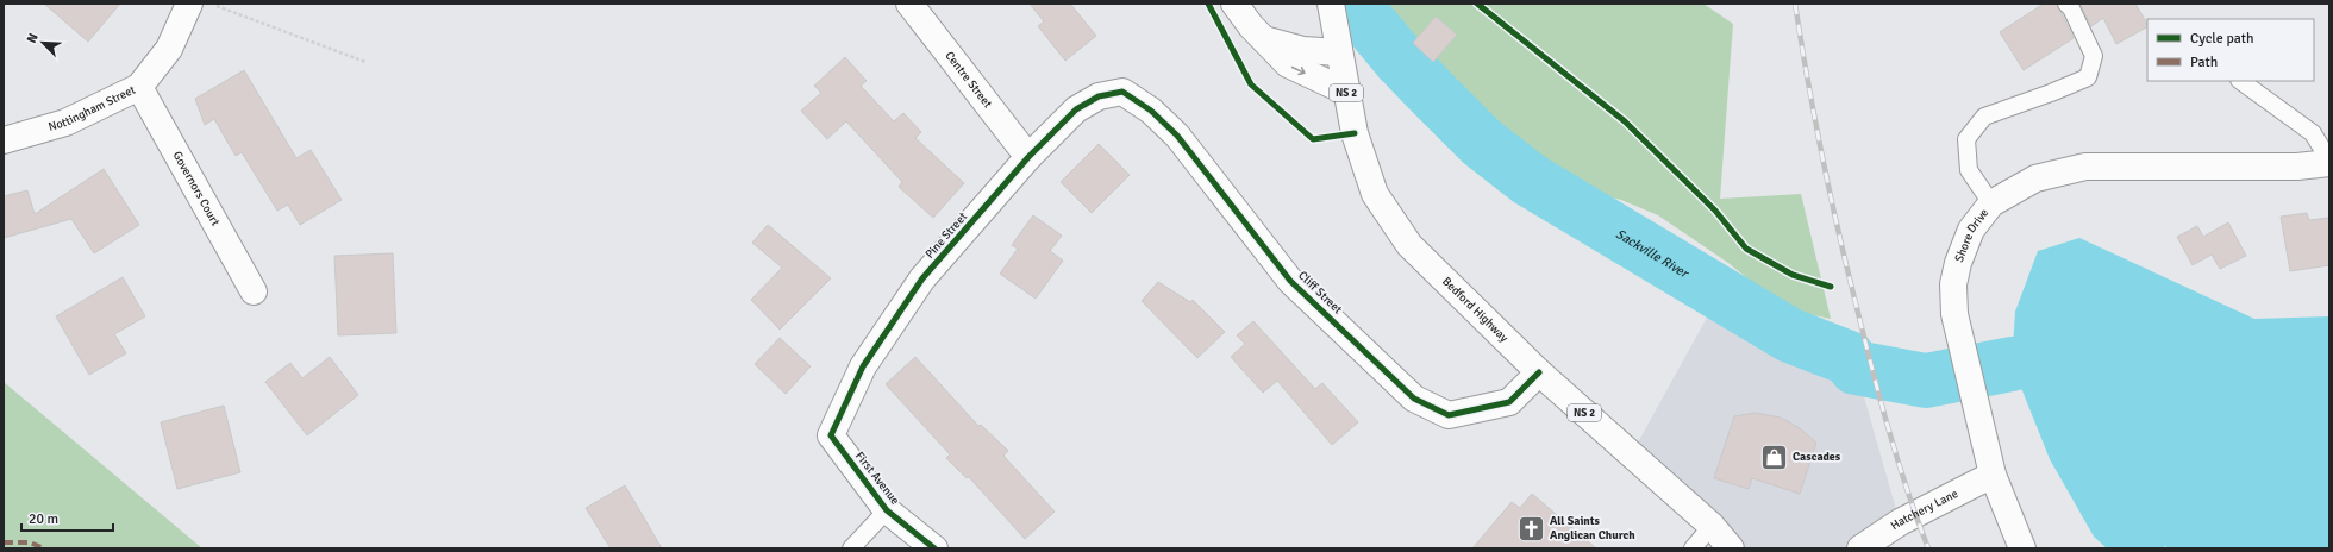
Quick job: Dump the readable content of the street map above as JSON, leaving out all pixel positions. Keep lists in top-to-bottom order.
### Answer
{
  "streets": {
    "street": [
      "Centre Street",
      "NS 2",
      "Nottingham Street",
      "Governors Court",
      "Pine Street",
      "Shore Drive",
      "Cliff Street",
      "Bedford Highway",
      "First Avenue",
      "Hatchery Lane"
    ]
  },
  "crossings": [
    ["Centre Street", "Pine Street"],
    ["Nottingham Street", "Governors Court"],
    ["Pine Street", "Cliff Street"],
    ["Pine Street", "First Avenue"],
    ["Shore Drive", "Hatchery Lane"],
    ["Cliff Street", "Bedford Highway"]
  ],
  "water": ["Sackville River"],
  "places": {
    "shop": ["Cascades"],
    "church": ["All Saints Anglican Church"]
  },
  "legend": ["Cycle path", "Path"],
  "scale_bar": "20 m",
  "north": "top left"
}
